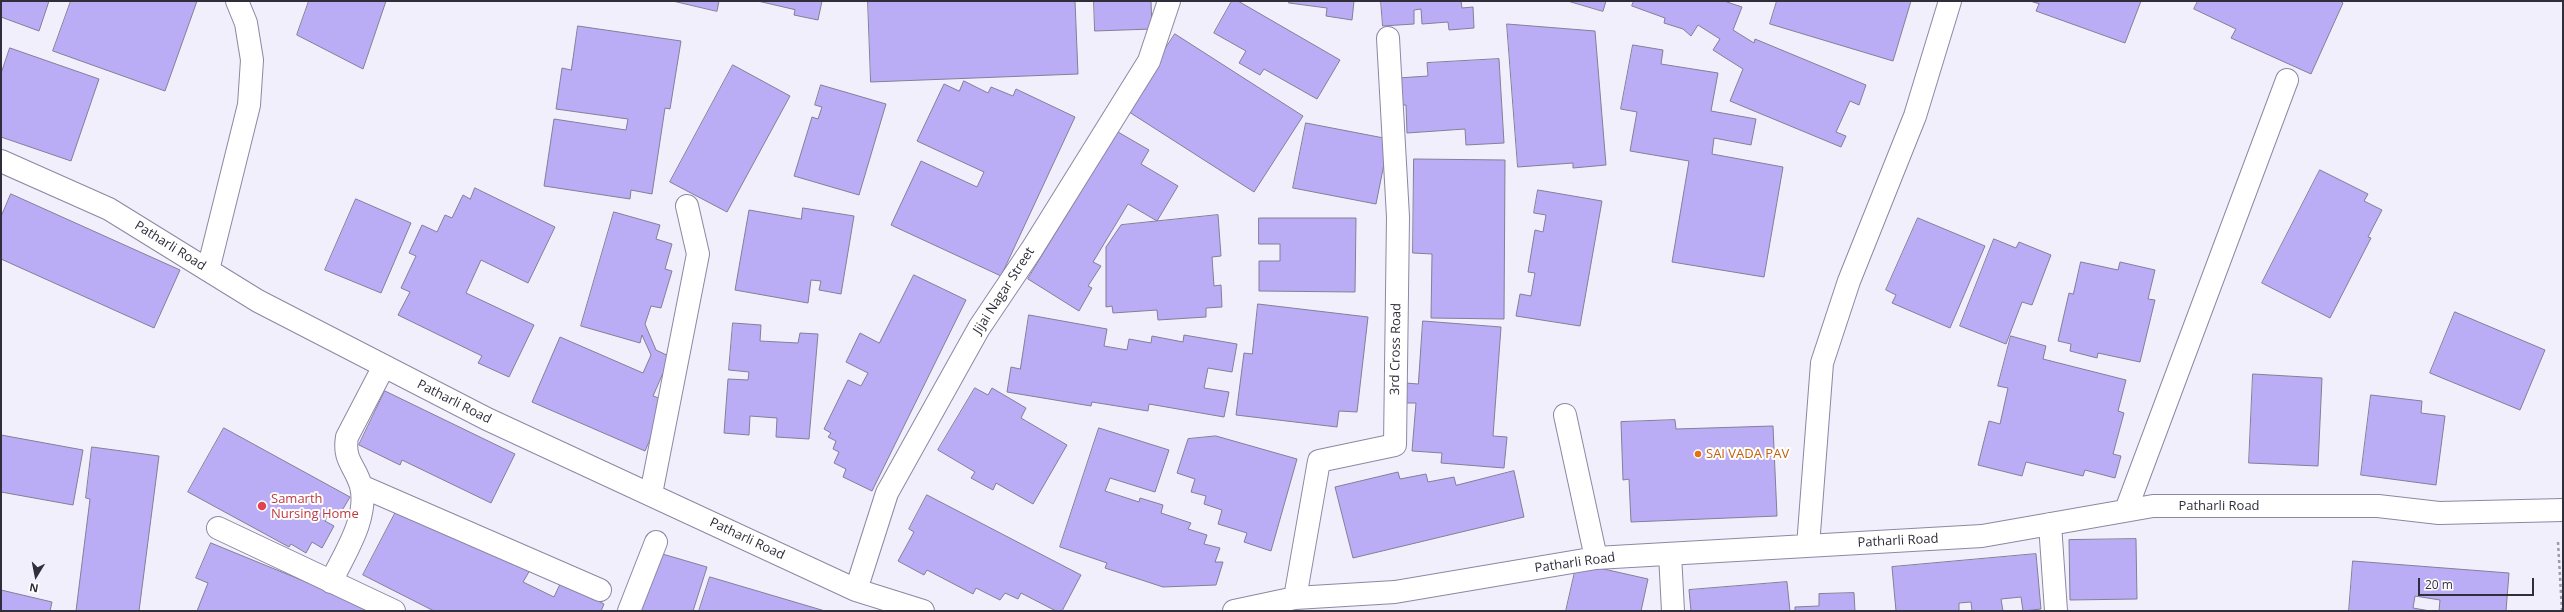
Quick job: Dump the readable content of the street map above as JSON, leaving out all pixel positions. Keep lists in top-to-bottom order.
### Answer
{
  "streets": {
    "street": ["Patharli Road", "Jijai Nagar Street", "3rd Cross Road"]
  },
  "crossings": [
    ["Patharli Road", "Jijai Nagar Street"],
    ["Patharli Road", "3rd Cross Road"]
  ],
  "places": ["SAI VADA PAV", "Samarth Nursing Home"],
  "scale_bar": "20 m",
  "north": "bottom"
}
